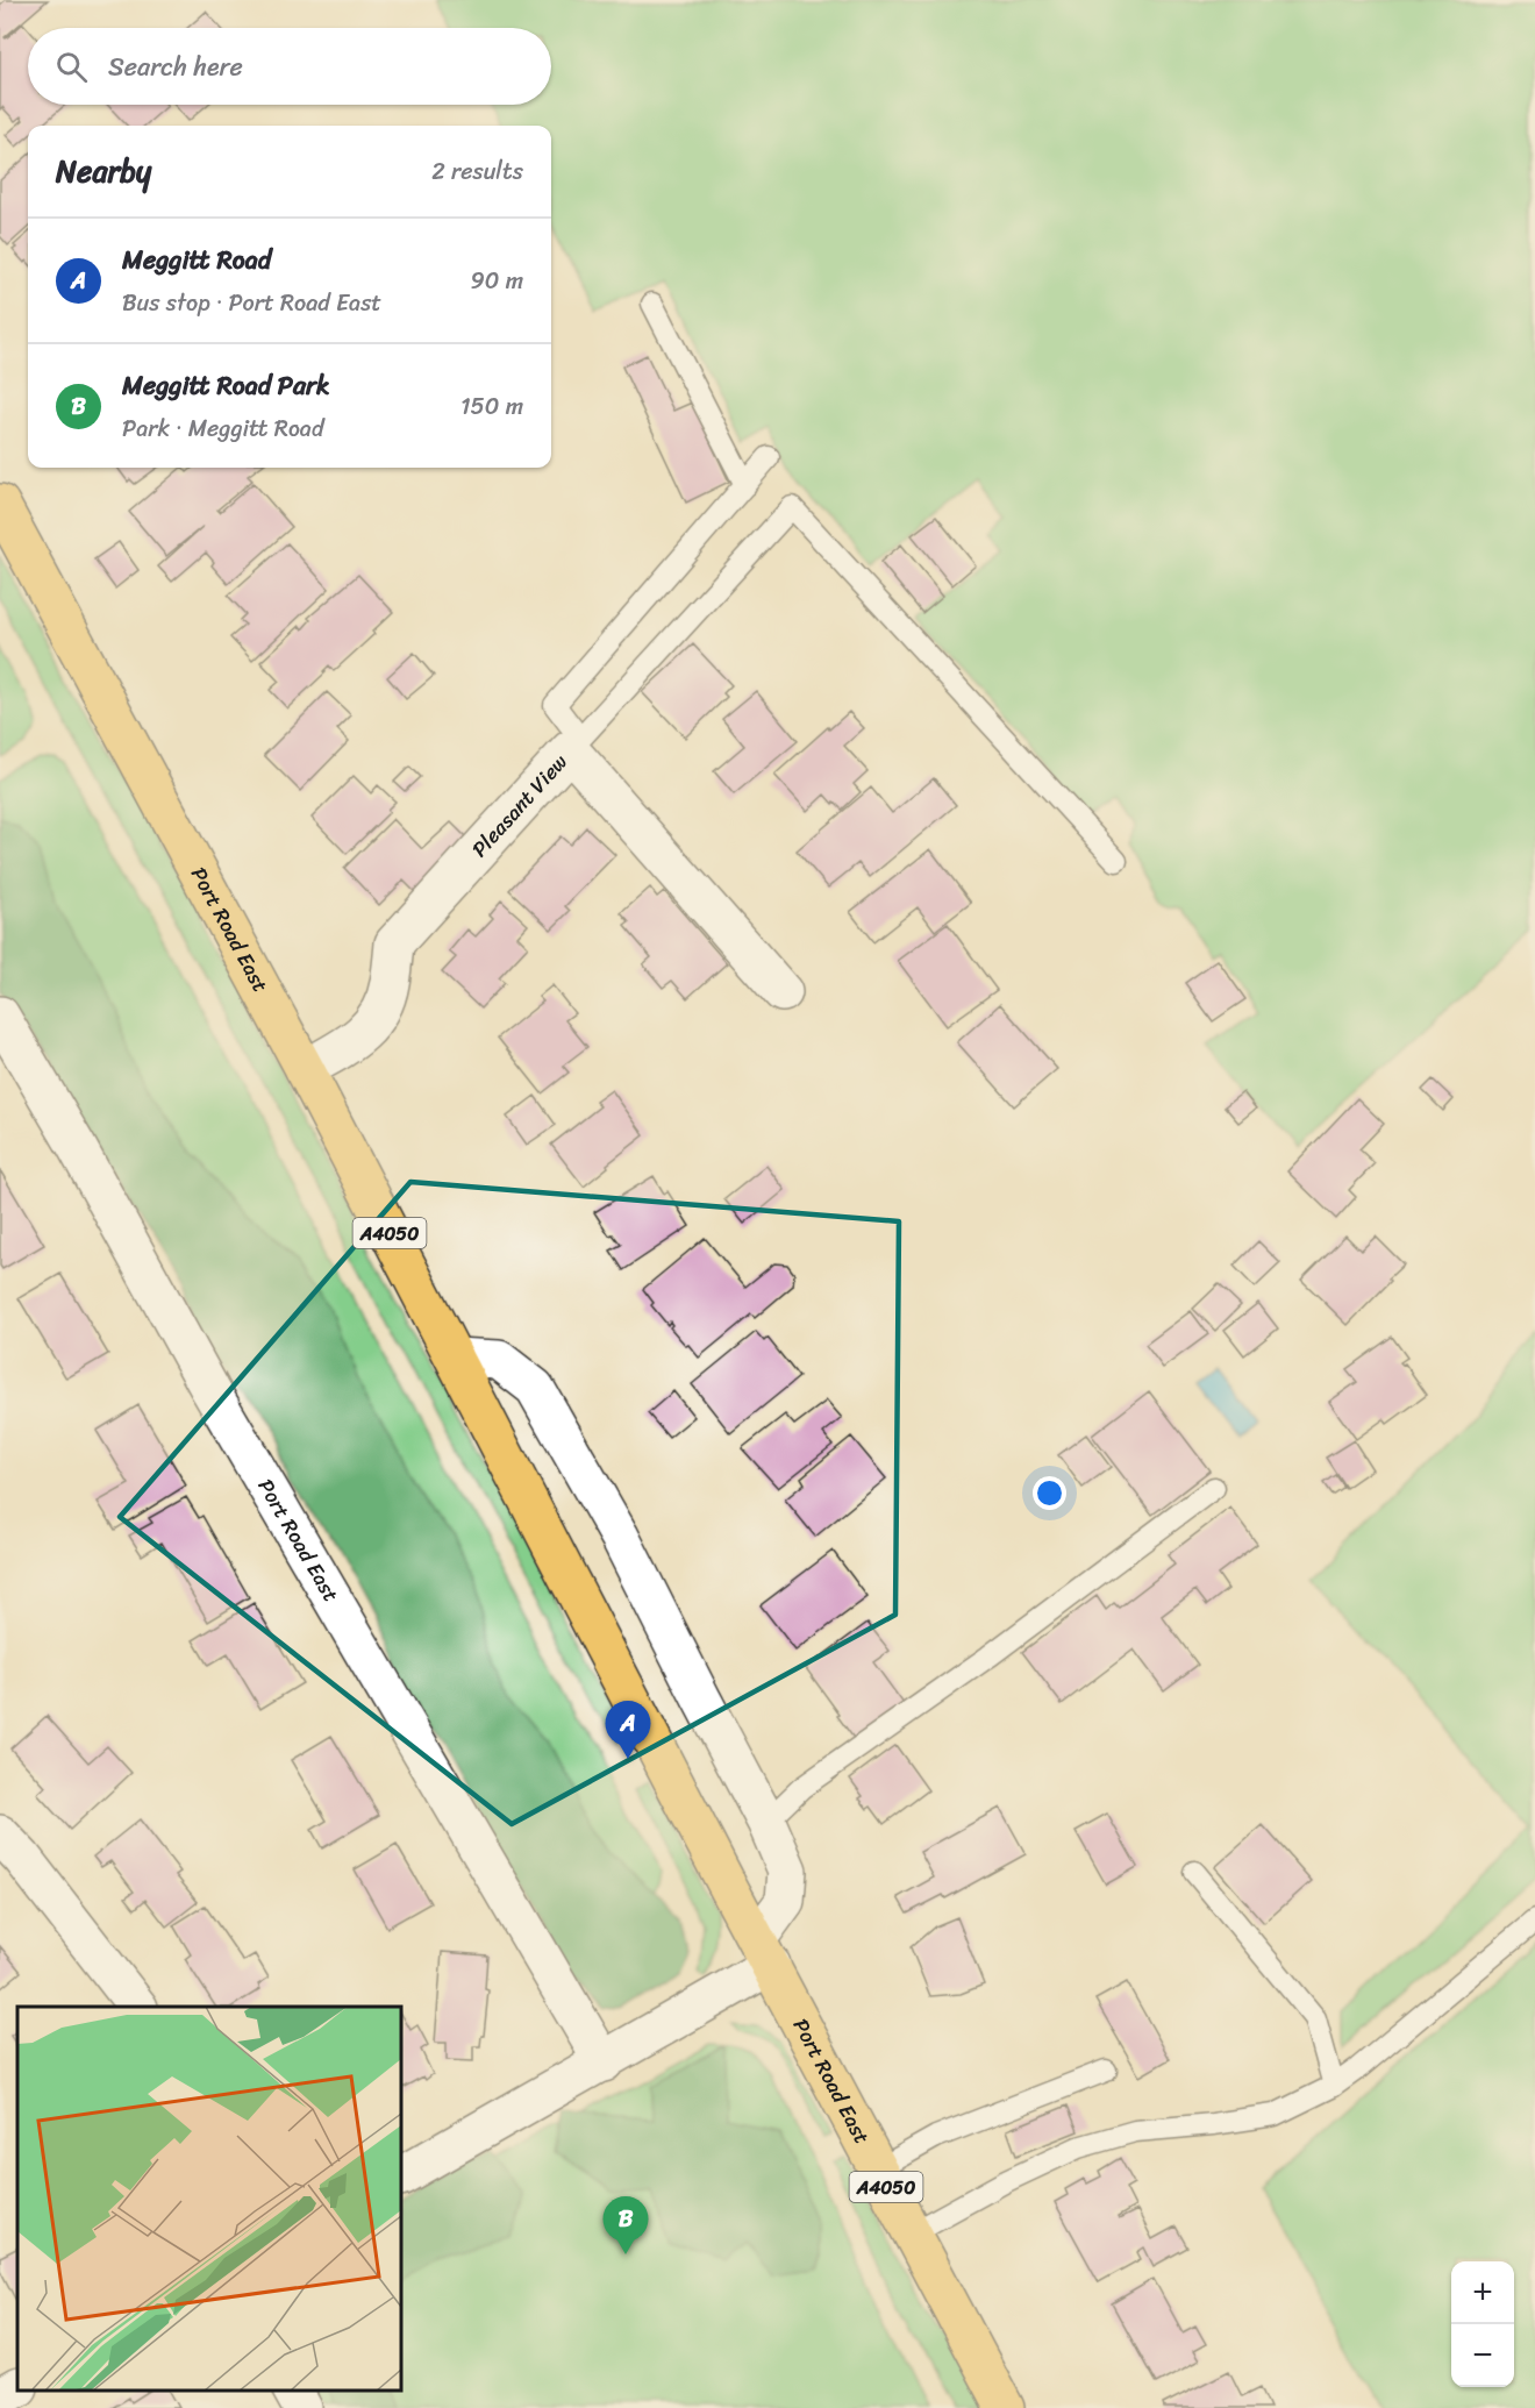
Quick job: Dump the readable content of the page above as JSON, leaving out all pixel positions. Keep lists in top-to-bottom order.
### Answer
{
  "streets": {
    "main road": ["Port Road East", "A4050"],
    "street": ["Pleasant View"]
  },
  "crossings": [
    ["Pleasant View", "Port Road East"]
  ],
  "page": {
    "search": "Search here",
    "heading": ["Nearby", "2 results"],
    "list": [
      {
        "mark": "A",
        "name": "Meggitt Road",
        "note": "Bus stop · Port Road East",
        "value": "90 m"
      },
      {
        "mark": "B",
        "name": "Meggitt Road Park",
        "note": "Park · Meggitt Road",
        "value": "150 m"
      }
    ],
    "pins": ["A", "B"],
    "map_buttons": ["+", "−"]
  }
}
